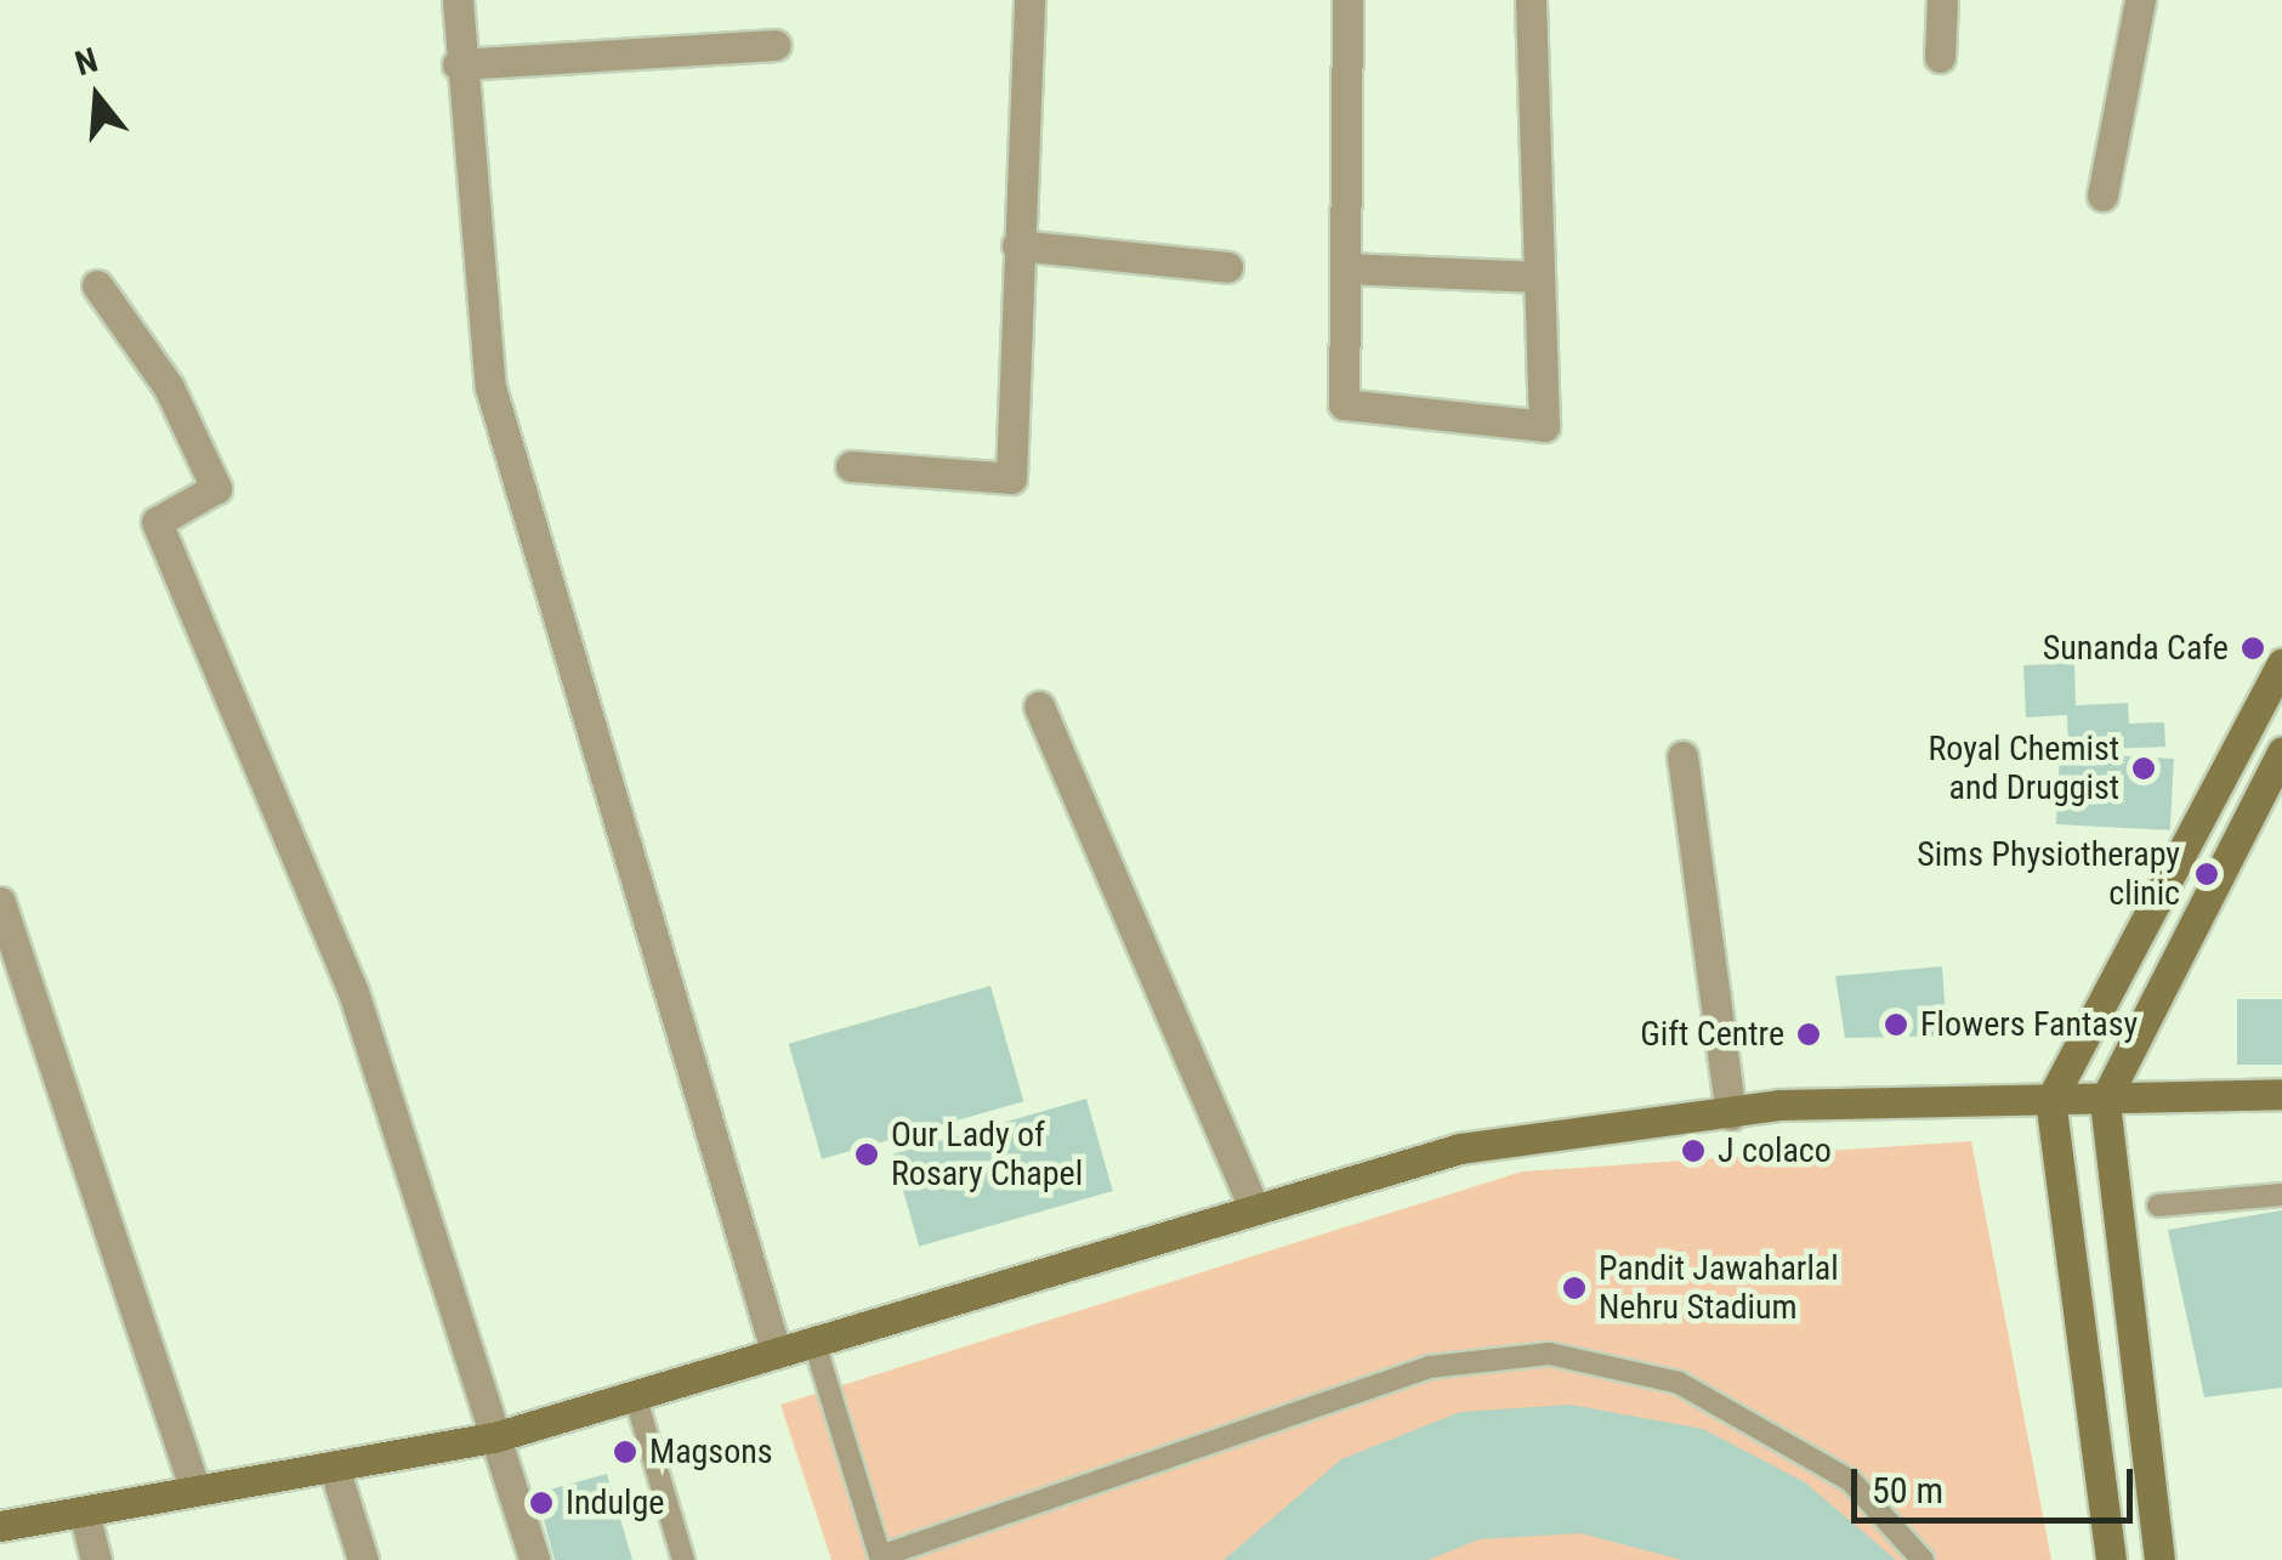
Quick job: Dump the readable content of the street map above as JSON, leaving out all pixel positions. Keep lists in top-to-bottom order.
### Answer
{
  "places": [
    "Sunanda Cafe",
    "Royal Chemist and Druggist",
    "Sims Physiotherapy clinic",
    "Flowers Fantasy",
    "Gift Centre",
    "J colaco",
    "Our Lady of Rosary Chapel",
    "Pandit Jawaharlal Nehru Stadium",
    "Magsons",
    "Indulge"
  ],
  "scale_bar": "50 m",
  "north": "top"
}
